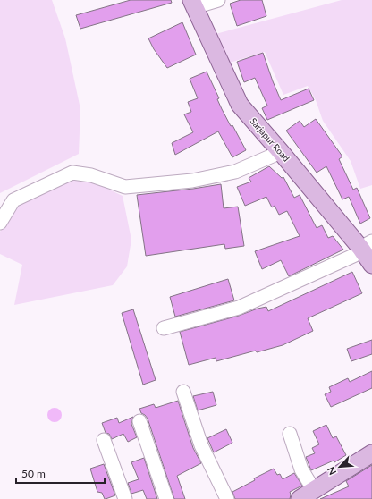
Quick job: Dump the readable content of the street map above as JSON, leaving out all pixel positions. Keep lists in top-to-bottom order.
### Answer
{
  "streets": {
    "main road": ["Sarjapur Road"]
  },
  "scale_bar": "50 m",
  "north": "bottom left"
}
